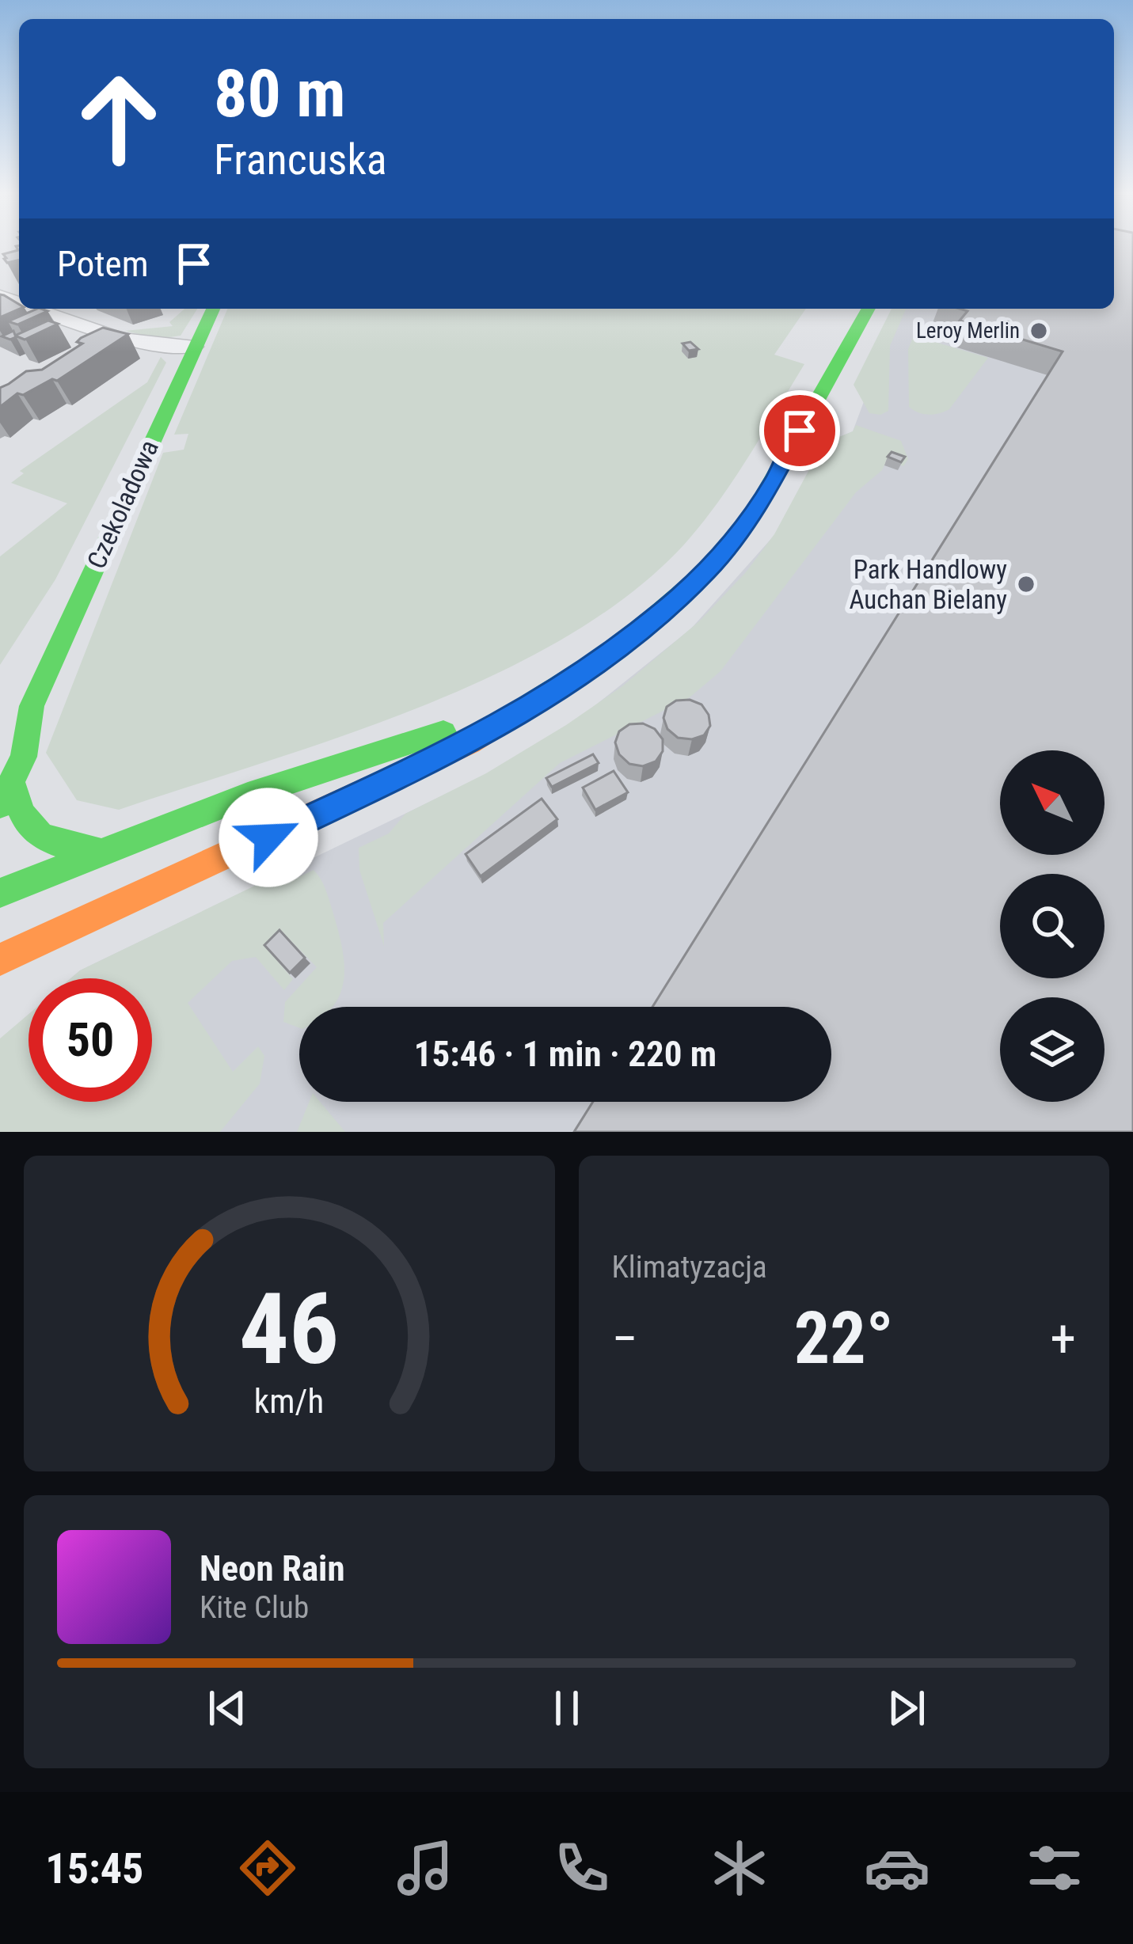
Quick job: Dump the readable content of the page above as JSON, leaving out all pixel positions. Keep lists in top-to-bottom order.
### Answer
{
  "streets": {
    "main road": ["Czekoladowa"]
  },
  "places": ["Leroy Merlin", "Park Handlowy Auchan Bielany"],
  "north": "top left",
  "page": {
    "turn": ["80 m", "Francuska"],
    "then": "Potem",
    "limit": "50",
    "trip": "15:46 · 1 min · 220 m",
    "tile": "Klimatyzacja",
    "heat": ["−", "22°", "+"],
    "song": ["Neon Rain", "Kite Club"],
    "tabs": "15:45",
    "gauge": ["46", "km/h"]
  }
}
